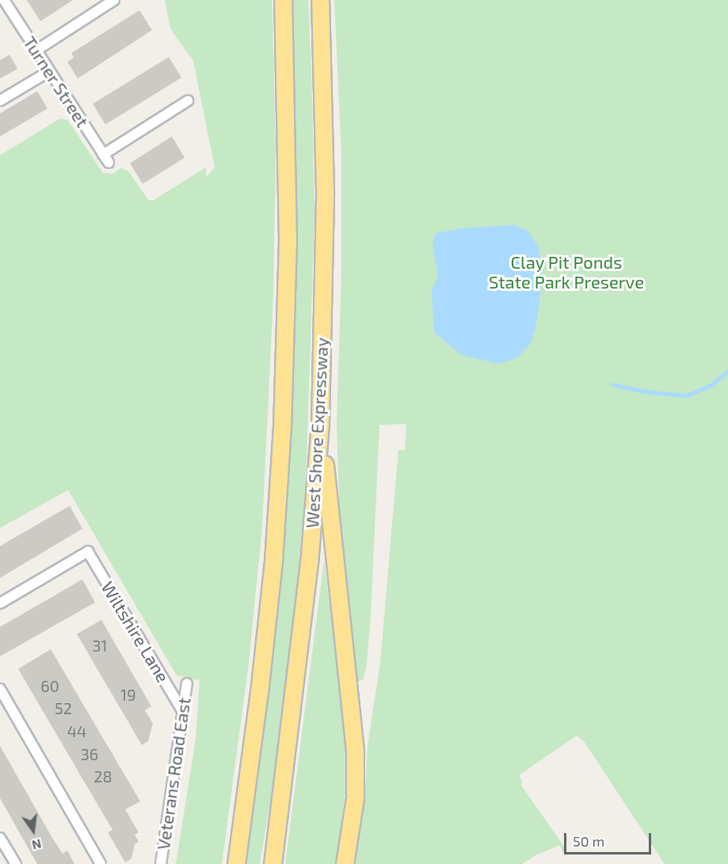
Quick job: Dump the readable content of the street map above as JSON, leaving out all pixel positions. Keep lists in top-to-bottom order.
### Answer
{
  "streets": {
    "highway": ["West Shore Expressway"],
    "street": ["Turner Street", "Wiltshire Lane", "Veterans Road East"]
  },
  "crossings": [
    ["Wiltshire Lane", "Veterans Road East"]
  ],
  "parks": ["Clay Pit Ponds State Park Preserve"],
  "house_numbers": [
    "31",
    "60",
    "19",
    "52",
    "44",
    "36",
    "28"
  ],
  "scale_bar": "50 m",
  "north": "bottom"
}
